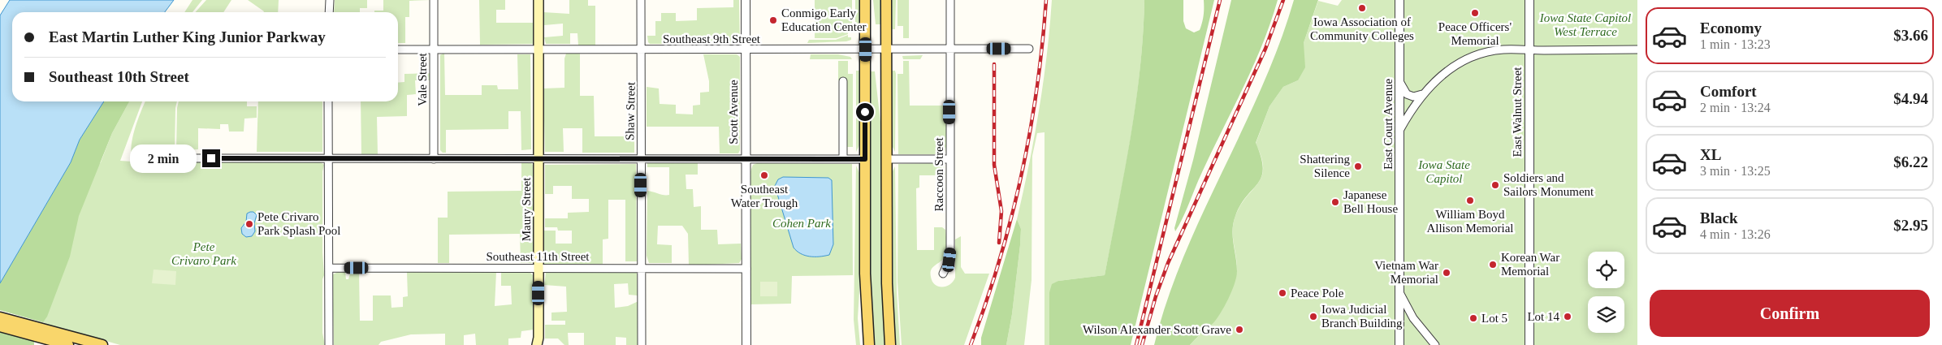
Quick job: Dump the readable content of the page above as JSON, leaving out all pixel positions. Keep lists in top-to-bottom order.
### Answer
{
  "streets": {
    "main road": ["Maury Street"],
    "street": [
      "Southeast 9th Street",
      "Vale Street",
      "Shaw Street",
      "Scott Avenue",
      "East Walnut Street",
      "East Court Avenue",
      "Raccoon Street",
      "Southeast 11th Street"
    ]
  },
  "crossings": [
    ["Southeast 9th Street", "Vale Street"],
    ["Southeast 9th Street", "Shaw Street"],
    ["Southeast 9th Street", "Scott Avenue"],
    ["Southeast 9th Street", "Raccoon Street"],
    ["Southeast 9th Street", "Maury Street"],
    ["Shaw Street", "Southeast 11th Street"],
    ["Scott Avenue", "Southeast 11th Street"],
    ["Maury Street", "Southeast 11th Street"]
  ],
  "parks": [
    "Iowa State Capitol West Terrace",
    "Iowa State Capitol",
    "Cohen Park",
    "Pete Crivaro Park"
  ],
  "places": [
    "Iowa Association of Community Colleges",
    "Peace Officers' Memorial",
    "Conmigo Early Education Center",
    "Shattering Silence",
    "Southeast Water Trough",
    "Soldiers and Sailors Monument",
    "William Boyd Allison Memorial",
    "Japanese Bell House",
    "Pete Crivaro Park Splash Pool",
    "Korean War Memorial",
    "Vietnam War Memorial",
    "Peace Pole",
    "Iowa Judicial Branch Building",
    "Lot 14",
    "Lot 5",
    "Wilson Alexander Scott Grave"
  ],
  "page": {
    "list": [
      {
        "name": "Economy",
        "note": "1 min · 13:23",
        "value": "$3.66"
      },
      {
        "name": "Comfort",
        "note": "2 min · 13:24",
        "value": "$4.94"
      },
      {
        "name": "XL",
        "note": "3 min · 13:25",
        "value": "$6.22"
      },
      {
        "name": "Black",
        "note": "4 min · 13:26",
        "value": "$2.95"
      }
    ],
    "banner": ["East Martin Luther King Junior Parkway", "Southeast 10th Street"],
    "bubble": "2 min",
    "buttons": "Confirm"
  }
}
